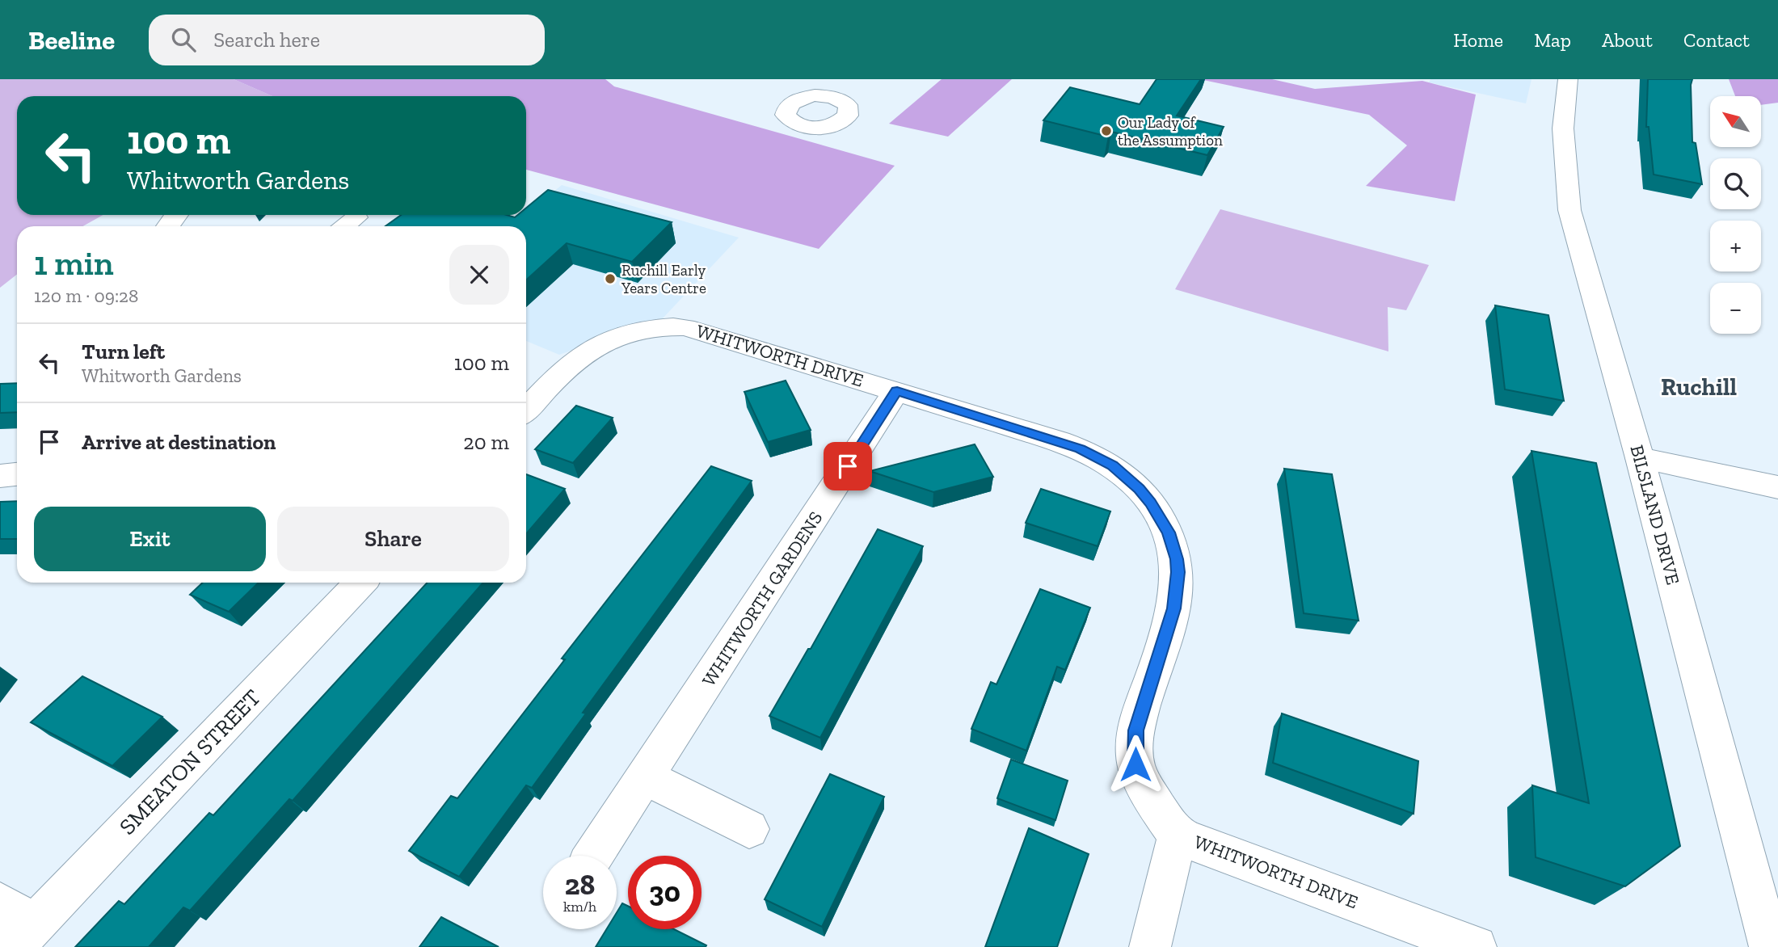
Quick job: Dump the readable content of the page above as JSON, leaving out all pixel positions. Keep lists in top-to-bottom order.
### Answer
{
  "streets": {
    "street": [
      "WHITWORTH DRIVE",
      "BILSLAND DRIVE",
      "WHITWORTH GARDENS",
      "SMEATON STREET"
    ]
  },
  "crossings": [
    ["WHITWORTH DRIVE", "WHITWORTH GARDENS"]
  ],
  "districts": ["Ruchill"],
  "places": ["Our Lady of the Assumption", "Ruchill Early Years Centre"],
  "north": "top left",
  "page": {
    "header": "Beeline",
    "search": "Search here",
    "nav": [
      "Home",
      "Map",
      "About",
      "Contact"
    ],
    "map_buttons": ["+", "−"],
    "turn": ["100 m", "Whitworth Gardens"],
    "heading": ["1 min", "120 m · 09:28"],
    "list": [
      {
        "name": "Turn left",
        "note": "Whitworth Gardens",
        "value": "100 m"
      },
      {
        "name": "Arrive at destination",
        "value": "20 m"
      }
    ],
    "buttons": ["Exit", "Share"],
    "speed": "28 km/h",
    "limit": "30"
  }
}
